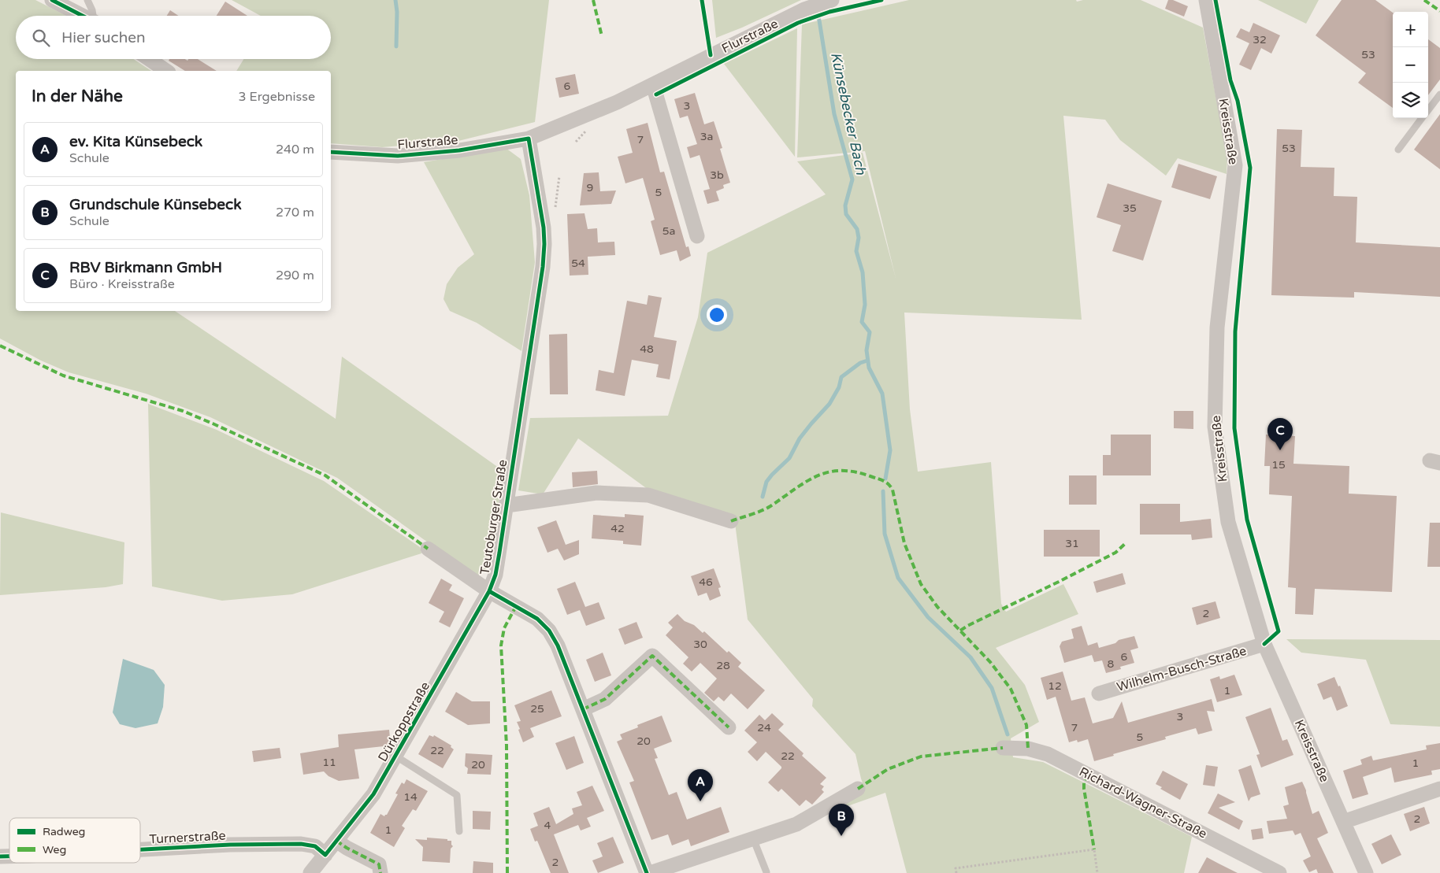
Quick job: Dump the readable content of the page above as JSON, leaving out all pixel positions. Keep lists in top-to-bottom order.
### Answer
{
  "streets": {
    "street": [
      "Flurstraße",
      "Kreisstraße",
      "Teutoburger Straße",
      "Wilhelm-Busch-Straße",
      "Dürkoppstraße",
      "Richard-Wagner-Straße",
      "Turnerstraße"
    ]
  },
  "crossings": [
    ["Flurstraße", "Teutoburger Straße"],
    ["Kreisstraße", "Wilhelm-Busch-Straße"],
    ["Teutoburger Straße", "Dürkoppstraße"],
    ["Dürkoppstraße", "Turnerstraße"]
  ],
  "water": ["Künsebecker Bach"],
  "house_numbers": [
    "32",
    "53",
    "6",
    "3",
    "3a",
    "7",
    "53",
    "3b",
    "9",
    "5",
    "35",
    "5a",
    "54",
    "48",
    "15",
    "42",
    "31",
    "46",
    "2",
    "30",
    "6",
    "8",
    "28",
    "12",
    "1",
    "25",
    "3",
    "24",
    "7",
    "5",
    "20",
    "22",
    "22",
    "11",
    "1",
    "20",
    "14",
    "2",
    "4",
    "1",
    "2"
  ],
  "legend": ["Radweg", "Weg"],
  "page": {
    "map_buttons": ["+", "−"],
    "search": "Hier suchen",
    "heading": ["In der Nähe", "3 Ergebnisse"],
    "list": [
      {
        "mark": "A",
        "name": "ev. Kita Künsebeck",
        "note": "Schule",
        "value": "240 m"
      },
      {
        "mark": "B",
        "name": "Grundschule Künsebeck",
        "note": "Schule",
        "value": "270 m"
      },
      {
        "mark": "C",
        "name": "RBV Birkmann GmbH",
        "note": "Büro · Kreisstraße",
        "value": "290 m"
      }
    ],
    "pins": ["C", "A", "B"]
  }
}
